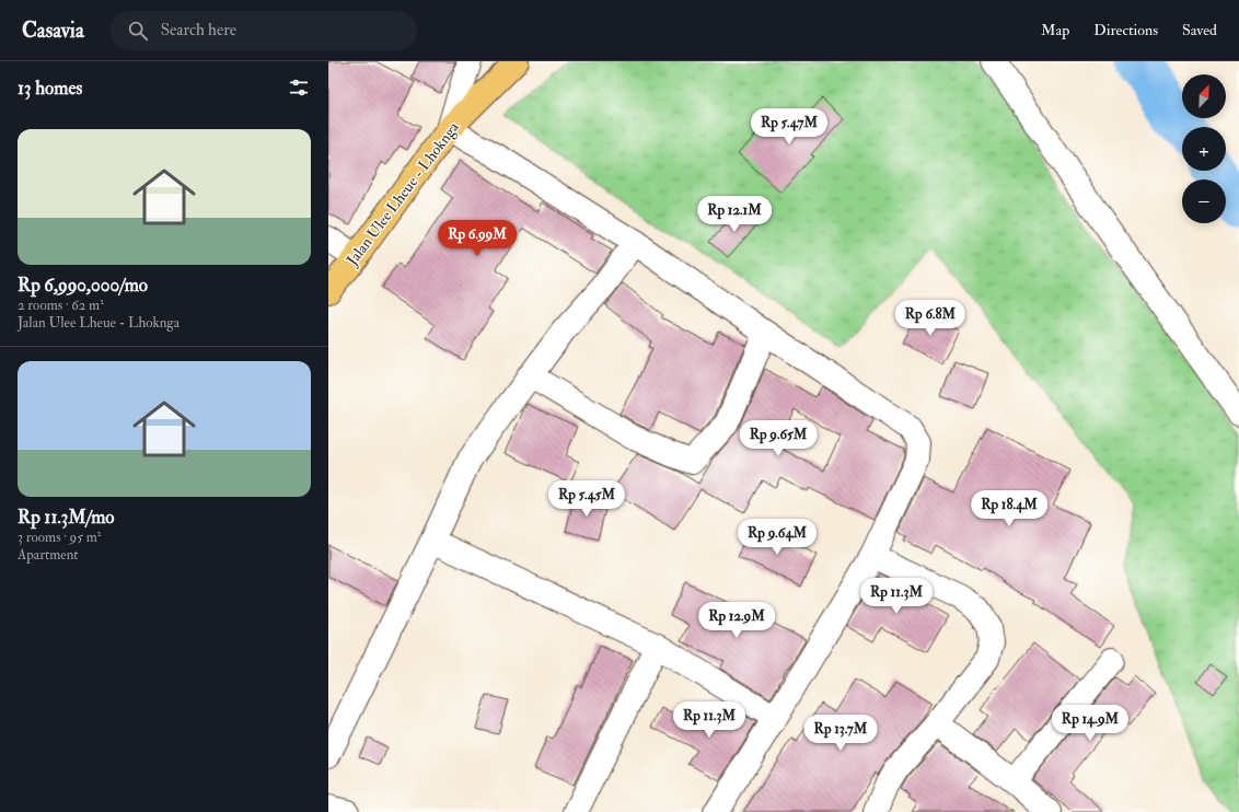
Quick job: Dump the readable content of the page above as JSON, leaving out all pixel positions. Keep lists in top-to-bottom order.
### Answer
{
  "streets": {
    "highway": ["Jalan Ulee Lheue - Lhoknga"]
  },
  "north": "top right",
  "page": {
    "header": "Casavia",
    "search": "Search here",
    "nav": ["Map", "Directions", "Saved"],
    "heading": "13 homes",
    "map_buttons": ["+", "−"],
    "price": [
      "Rp 5.47M",
      "Rp 12.1M",
      "Rp 6.99M",
      "Rp 6.8M",
      "Rp 9.65M",
      "Rp 5.45M",
      "Rp 18.4M",
      "Rp 9.64M",
      "Rp 11.3M",
      "Rp 12.9M",
      "Rp 11.3M",
      "Rp 14.9M",
      "Rp 13.7M"
    ],
    "list": [
      {
        "name": "Rp 6,990,000/mo",
        "note": "2 rooms · 62 m² · Jalan Ulee Lheue - Lhoknga"
      },
      {
        "name": "Rp 11.3M/mo",
        "note": "3 rooms · 95 m² · Apartment"
      }
    ]
  }
}
